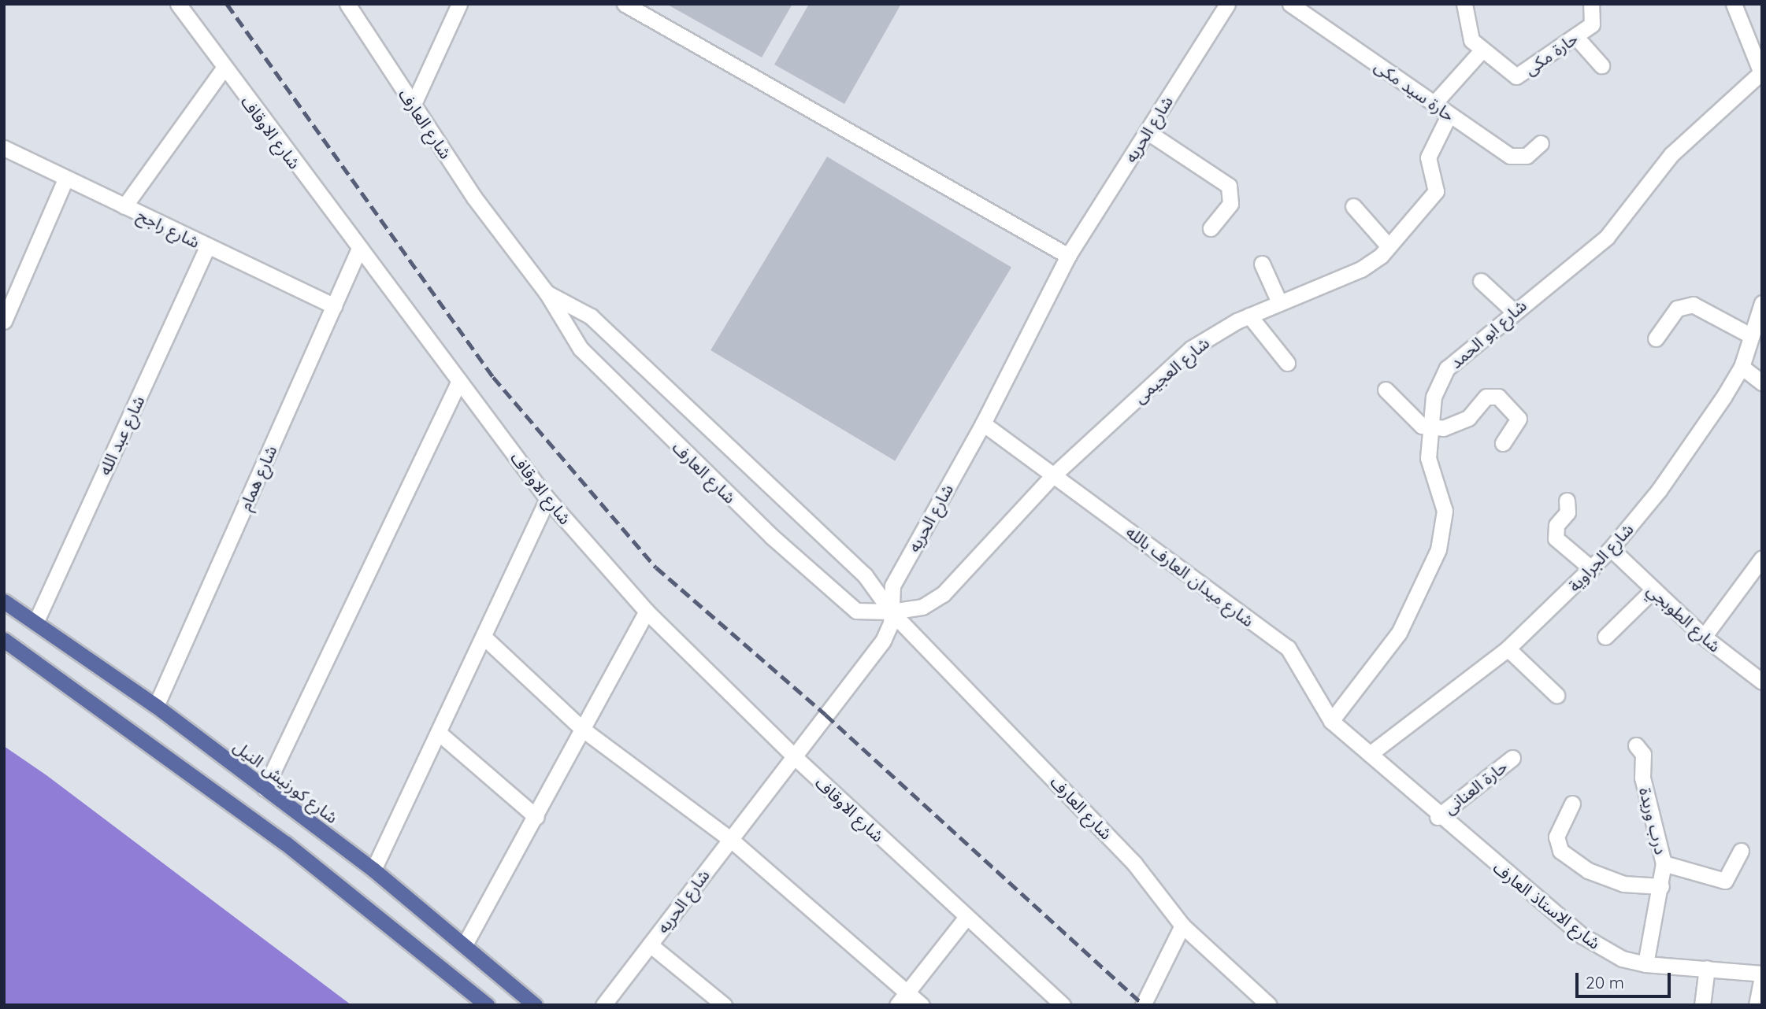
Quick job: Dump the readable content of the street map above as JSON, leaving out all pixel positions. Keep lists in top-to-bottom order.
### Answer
{
  "streets": {
    "main road": ["شارع كورنيش النيل"],
    "street": [
      "حارة مكى",
      "حارة سيد مكى",
      "شارع العارف",
      "شارع الحريه",
      "شارع الاوقاف",
      "شارع راجح",
      "شارع ابو الحمد",
      "شارع العجيمى",
      "شارع عبد الله",
      "شارع همام",
      "شارع الجراوية",
      "شارع ميدان العارف بالله",
      "شارع الطوبجي",
      "حارة العنانى",
      "درب وريدة",
      "شارع الاستاذ العارف"
    ]
  },
  "crossings": [
    ["حارة سيد مكى", "شارع العجيمى"],
    ["شارع العارف", "شارع الحريه"],
    ["شارع العارف", "شارع العجيمى"],
    ["شارع الحريه", "شارع الاوقاف"],
    ["شارع الحريه", "شارع العجيمى"],
    ["شارع الحريه", "شارع ميدان العارف بالله"],
    ["شارع الاوقاف", "شارع همام"],
    ["شارع راجح", "شارع عبد الله"],
    ["شارع راجح", "شارع همام"],
    ["شارع ابو الحمد", "شارع ميدان العارف بالله"],
    ["شارع العجيمى", "شارع ميدان العارف بالله"],
    ["شارع عبد الله", "شارع كورنيش النيل"],
    ["شارع همام", "شارع كورنيش النيل"],
    ["شارع الجراوية", "شارع ميدان العارف بالله"],
    ["شارع الجراوية", "شارع الطوبجي"],
    ["شارع الجراوية", "شارع الاستاذ العارف"],
    ["شارع ميدان العارف بالله", "شارع الاستاذ العارف"],
    ["حارة العنانى", "شارع الاستاذ العارف"],
    ["درب وريدة", "شارع الاستاذ العارف"]
  ],
  "scale_bar": "20 m"
}
